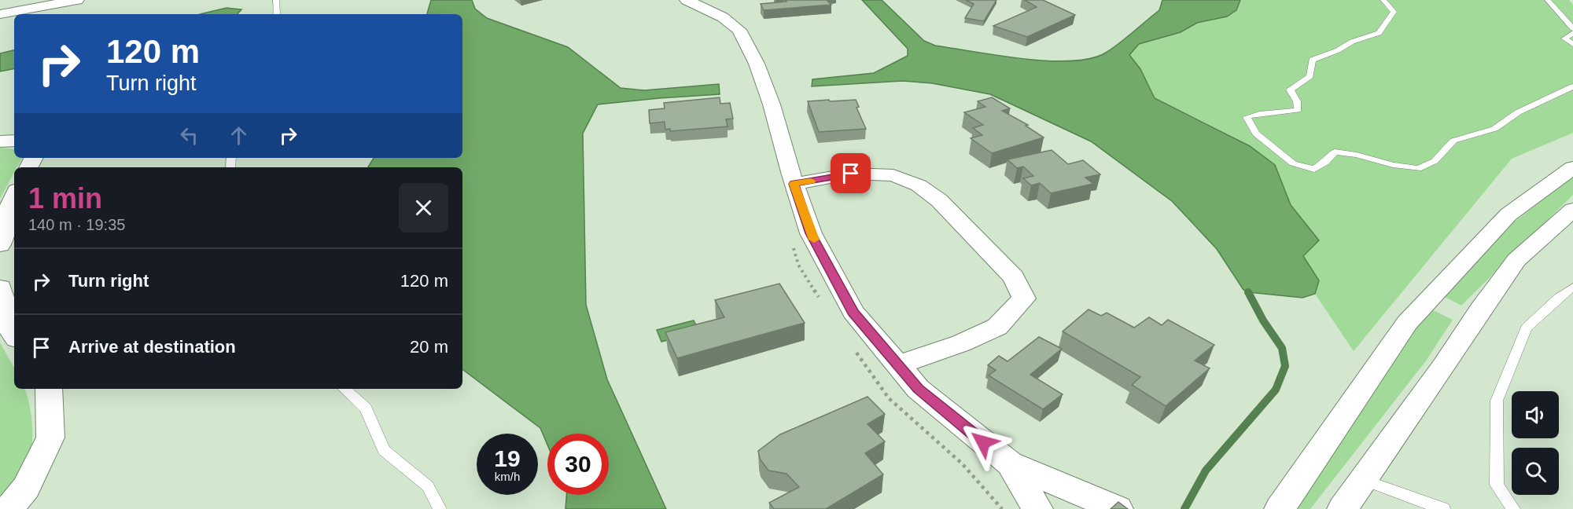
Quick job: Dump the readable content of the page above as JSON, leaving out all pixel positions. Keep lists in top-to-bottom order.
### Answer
{
  "page": {
    "turn": ["120 m", "Turn right"],
    "heading": ["1 min", "140 m · 19:35"],
    "list": [
      {
        "name": "Turn right",
        "value": "120 m"
      },
      {
        "name": "Arrive at destination",
        "value": "20 m"
      }
    ],
    "speed": "19 km/h",
    "limit": "30"
  }
}
